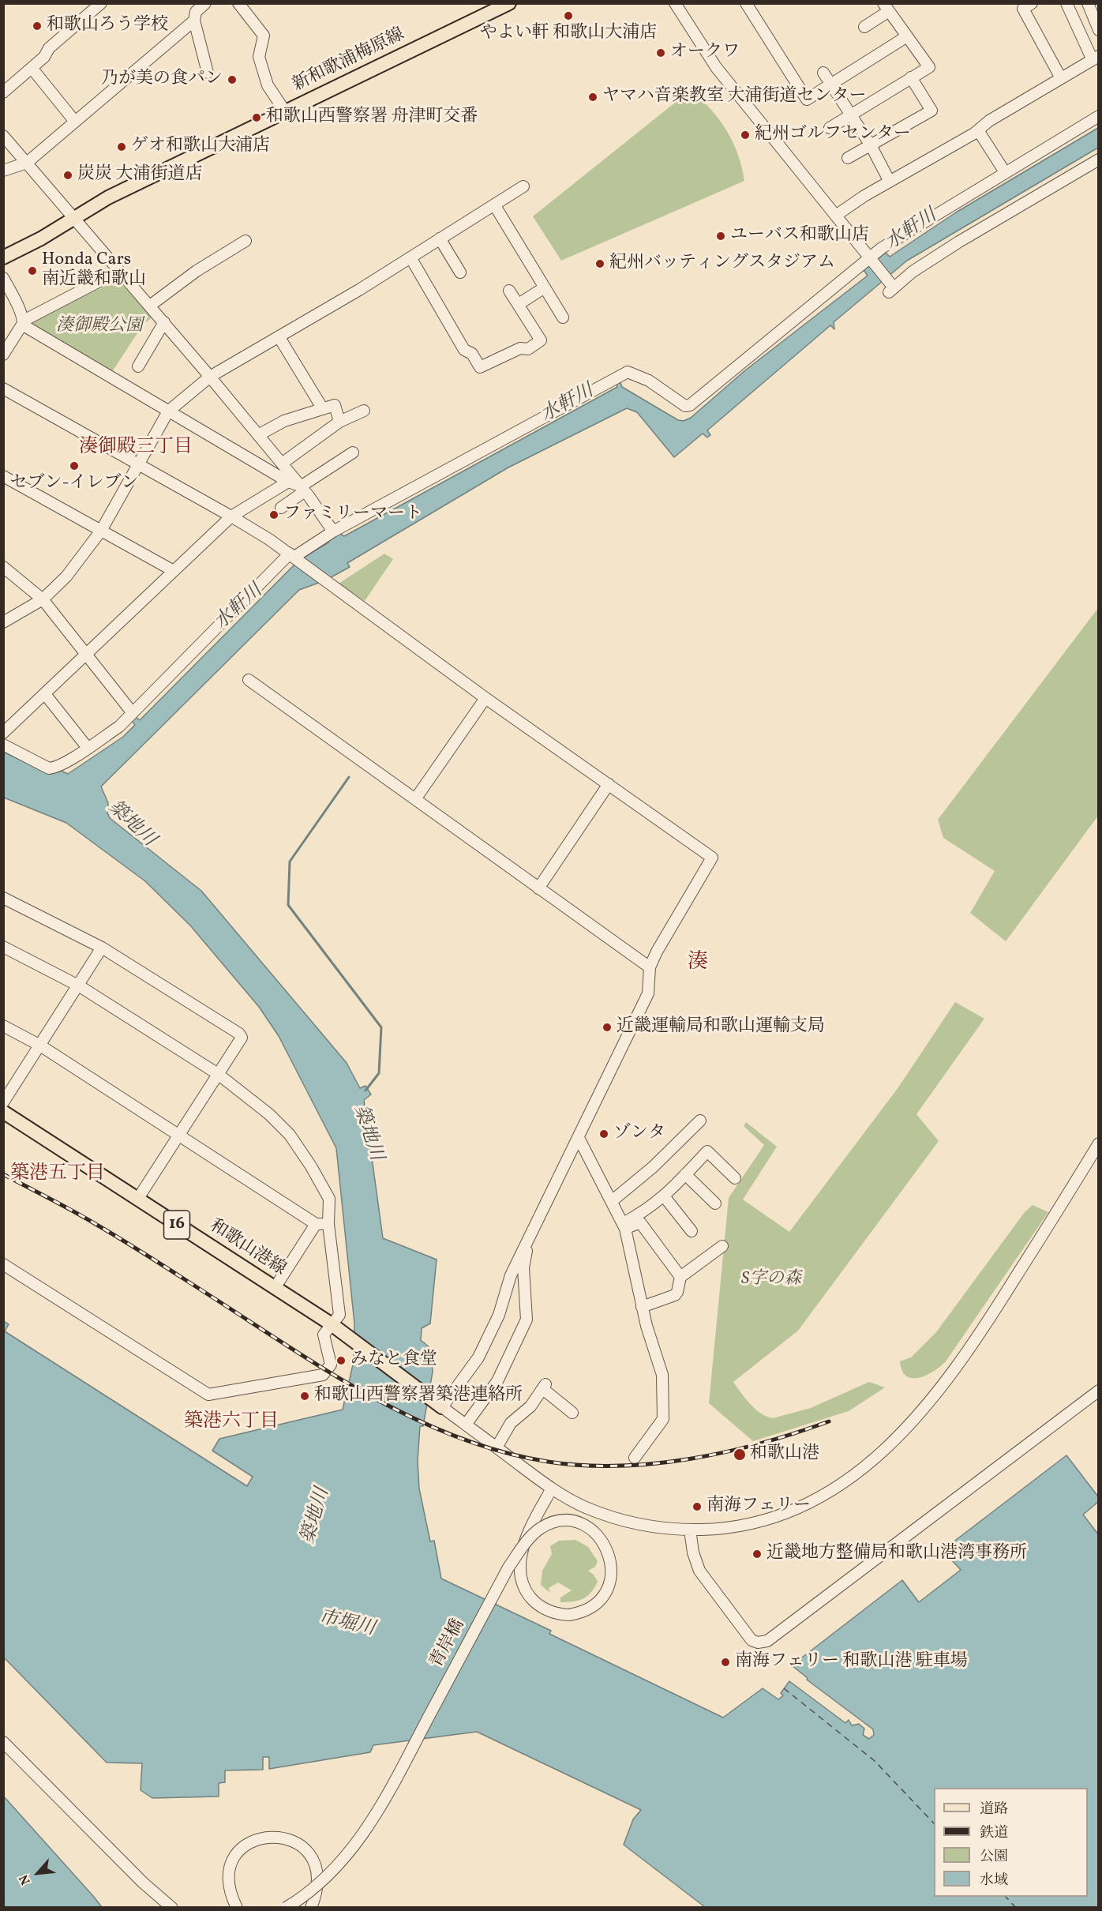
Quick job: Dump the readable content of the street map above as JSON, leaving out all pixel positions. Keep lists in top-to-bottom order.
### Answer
{
  "streets": {
    "main road": ["新和歌浦梅原線", "16", "和歌山港線"],
    "street": ["青岸橋"]
  },
  "districts": [
    "湊御殿三丁目",
    "湊",
    "築港五丁目",
    "築港六丁目"
  ],
  "water": ["水軒川", "築地川", "市堀川"],
  "parks": ["湊御殿公園", "S字の森"],
  "places": [
    "やよい軒 和歌山大浦店",
    "和歌山ろう学校",
    "オークワ",
    "乃が美の食パン",
    "ヤマハ音楽教室 大浦街道センター",
    "和歌山西警察署 舟津町交番",
    "紀州ゴルフセンター",
    "ゲオ和歌山大浦店",
    "炭炭 大浦街道店",
    "ユーバス和歌山店",
    "紀州バッティングスタジアム",
    "Honda Cars 南近畿和歌山",
    "セブン-イレブン",
    "ファミリーマート",
    "近畿運輸局和歌山運輸支局",
    "ゾンタ",
    "みなと食堂",
    "和歌山西警察署築港連絡所",
    "和歌山港",
    "南海フェリー",
    "近畿地方整備局和歌山港湾事務所",
    "南海フェリー 和歌山港 駐車場"
  ],
  "legend": [
    "道路",
    "鉄道",
    "公園",
    "水域"
  ],
  "north": "bottom left"
}
